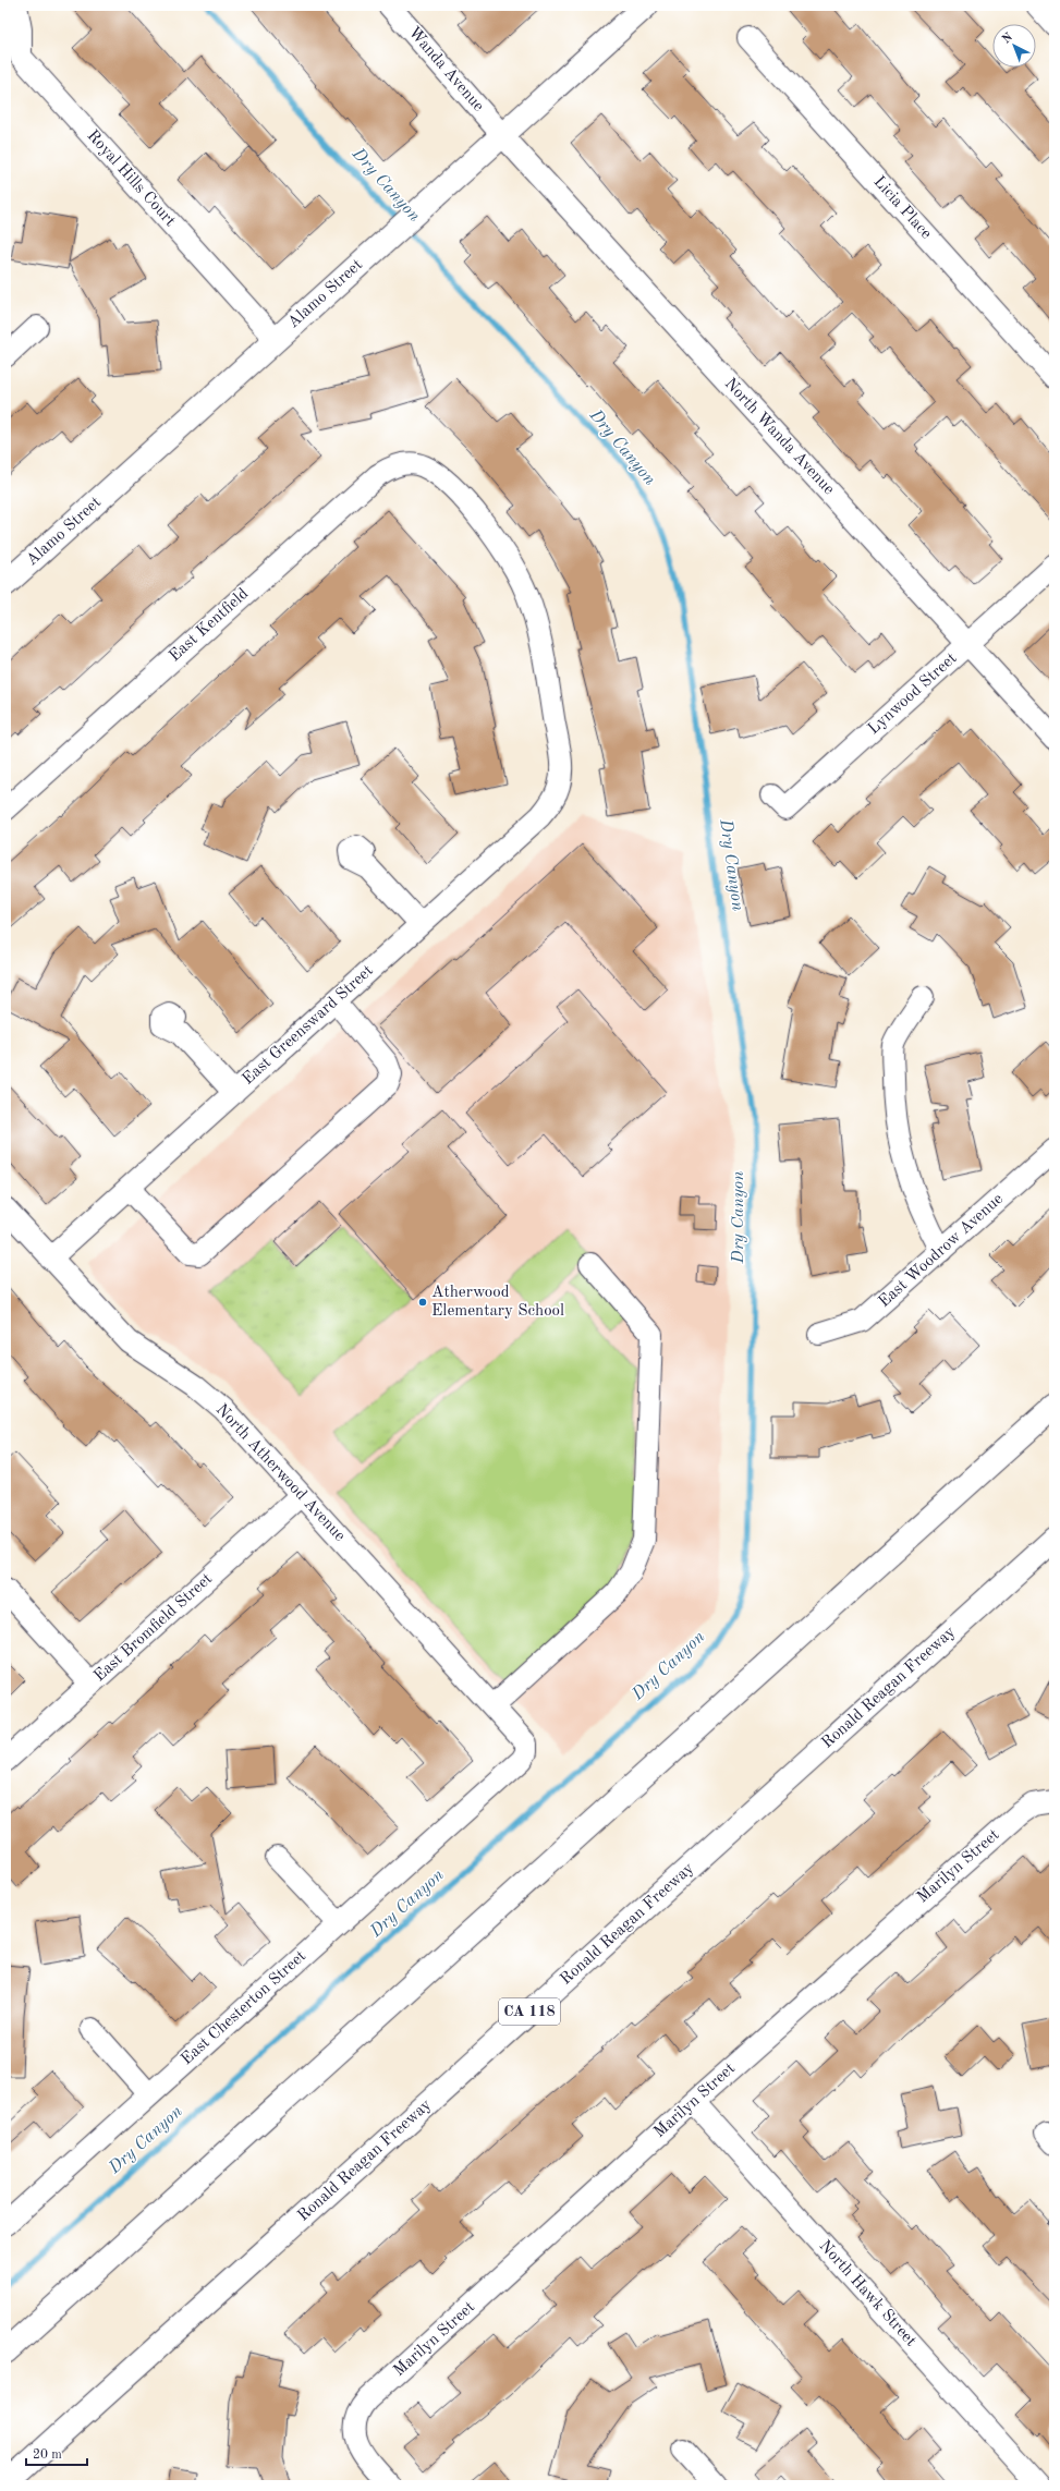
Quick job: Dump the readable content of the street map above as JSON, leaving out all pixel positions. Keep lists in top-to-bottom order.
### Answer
{
  "streets": {
    "main road": ["Alamo Street", "Ronald Reagan Freeway", "CA 118"],
    "street": [
      "Wanda Avenue",
      "Royal Hills Court",
      "Licia Place",
      "North Wanda Avenue",
      "East Kentfield",
      "Lynwood Street",
      "East Greensward Street",
      "East Woodrow Avenue",
      "North Atherwood Avenue",
      "East Bromfield Street",
      "Marilyn Street",
      "East Chesterton Street",
      "North Hawk Street"
    ]
  },
  "crossings": [
    ["Wanda Avenue", "Alamo Street"],
    ["Wanda Avenue", "North Wanda Avenue"],
    ["Royal Hills Court", "Alamo Street"],
    ["Alamo Street", "North Wanda Avenue"],
    ["North Wanda Avenue", "Lynwood Street"],
    ["East Kentfield", "East Greensward Street"],
    ["East Greensward Street", "North Atherwood Avenue"],
    ["North Atherwood Avenue", "East Bromfield Street"],
    ["North Atherwood Avenue", "East Chesterton Street"],
    ["Marilyn Street", "North Hawk Street"]
  ],
  "water": ["Dry Canyon"],
  "places": ["Atherwood Elementary School"],
  "scale_bar": "20 m",
  "north": "top left"
}
